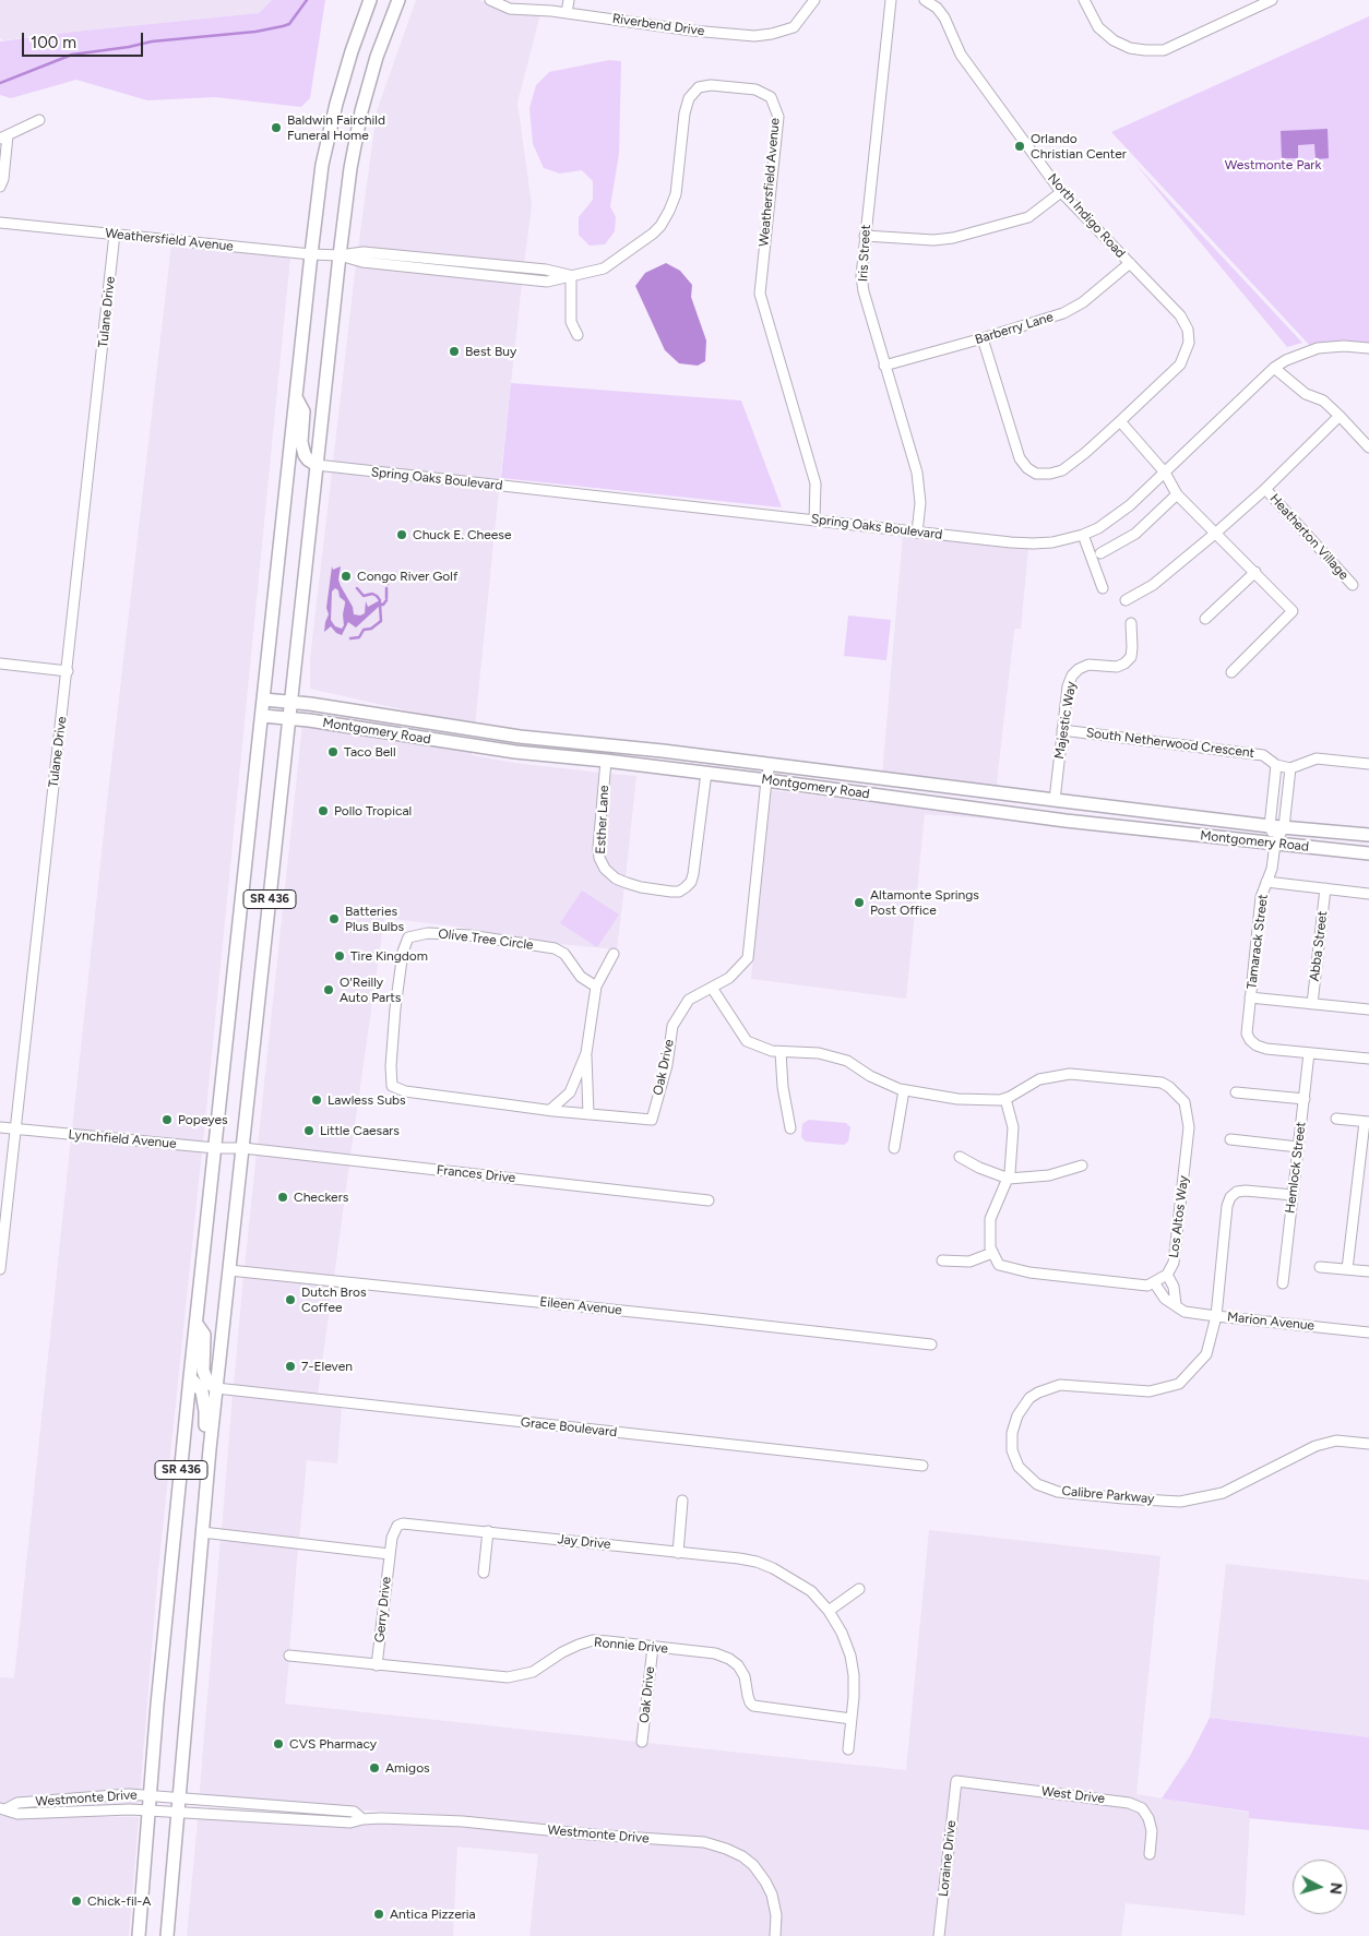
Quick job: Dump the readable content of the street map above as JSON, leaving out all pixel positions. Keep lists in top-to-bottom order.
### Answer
{
  "streets": {
    "main road": ["Montgomery Road", "SR 436"],
    "street": [
      "Riverbend Drive",
      "Weathersfield Avenue",
      "North Indigo Road",
      "Iris Street",
      "Tulane Drive",
      "Barberry Lane",
      "Spring Oaks Boulevard",
      "Heatherton Village",
      "Majestic Way",
      "South Netherwood Crescent",
      "Esther Lane",
      "Olive Tree Circle",
      "Tamarack Street",
      "Abba Street",
      "Oak Drive",
      "Lynchfield Avenue",
      "Hemlock Street",
      "Frances Drive",
      "Los Altos Way",
      "Eileen Avenue",
      "Marion Avenue",
      "Grace Boulevard",
      "Calibre Parkway",
      "Jay Drive",
      "Gerry Drive",
      "Ronnie Drive",
      "West Drive",
      "Westmonte Drive",
      "Loraine Drive"
    ]
  },
  "crossings": [
    ["Weathersfield Avenue", "Tulane Drive"],
    ["Weathersfield Avenue", "Spring Oaks Boulevard"],
    ["Weathersfield Avenue", "SR 436"],
    ["North Indigo Road", "Barberry Lane"],
    ["Iris Street", "Barberry Lane"],
    ["Iris Street", "Spring Oaks Boulevard"],
    ["Tulane Drive", "Lynchfield Avenue"],
    ["Spring Oaks Boulevard", "SR 436"],
    ["Majestic Way", "Montgomery Road"],
    ["Majestic Way", "South Netherwood Crescent"],
    ["Montgomery Road", "Esther Lane"],
    ["Montgomery Road", "SR 436"],
    ["Montgomery Road", "Tamarack Street"],
    ["Montgomery Road", "Oak Drive"],
    ["South Netherwood Crescent", "Tamarack Street"],
    ["SR 436", "Lynchfield Avenue"],
    ["SR 436", "Frances Drive"],
    ["SR 436", "Eileen Avenue"],
    ["SR 436", "Grace Boulevard"],
    ["SR 436", "Westmonte Drive"],
    ["Olive Tree Circle", "Oak Drive"],
    ["Tamarack Street", "Hemlock Street"],
    ["Oak Drive", "Los Altos Way"],
    ["Oak Drive", "Ronnie Drive"],
    ["Lynchfield Avenue", "Frances Drive"],
    ["Hemlock Street", "Calibre Parkway"],
    ["Los Altos Way", "Marion Avenue"],
    ["Marion Avenue", "Calibre Parkway"],
    ["Jay Drive", "Gerry Drive"],
    ["Jay Drive", "Ronnie Drive"],
    ["Gerry Drive", "Ronnie Drive"],
    ["West Drive", "Loraine Drive"]
  ],
  "parks": ["Westmonte Park"],
  "places": [
    "Baldwin Fairchild Funeral Home",
    "Orlando Christian Center",
    "Best Buy",
    "Chuck E. Cheese",
    "Congo River Golf",
    "Taco Bell",
    "Pollo Tropical",
    "Altamonte Springs Post Office",
    "Batteries Plus Bulbs",
    "Tire Kingdom",
    "O'Reilly Auto Parts",
    "Lawless Subs",
    "Popeyes",
    "Little Caesars",
    "Checkers",
    "Dutch Bros Coffee",
    "7-Eleven",
    "CVS Pharmacy",
    "Amigos",
    "Chick-fil-A",
    "Antica Pizzeria"
  ],
  "scale_bar": "100 m",
  "north": "right"
}
